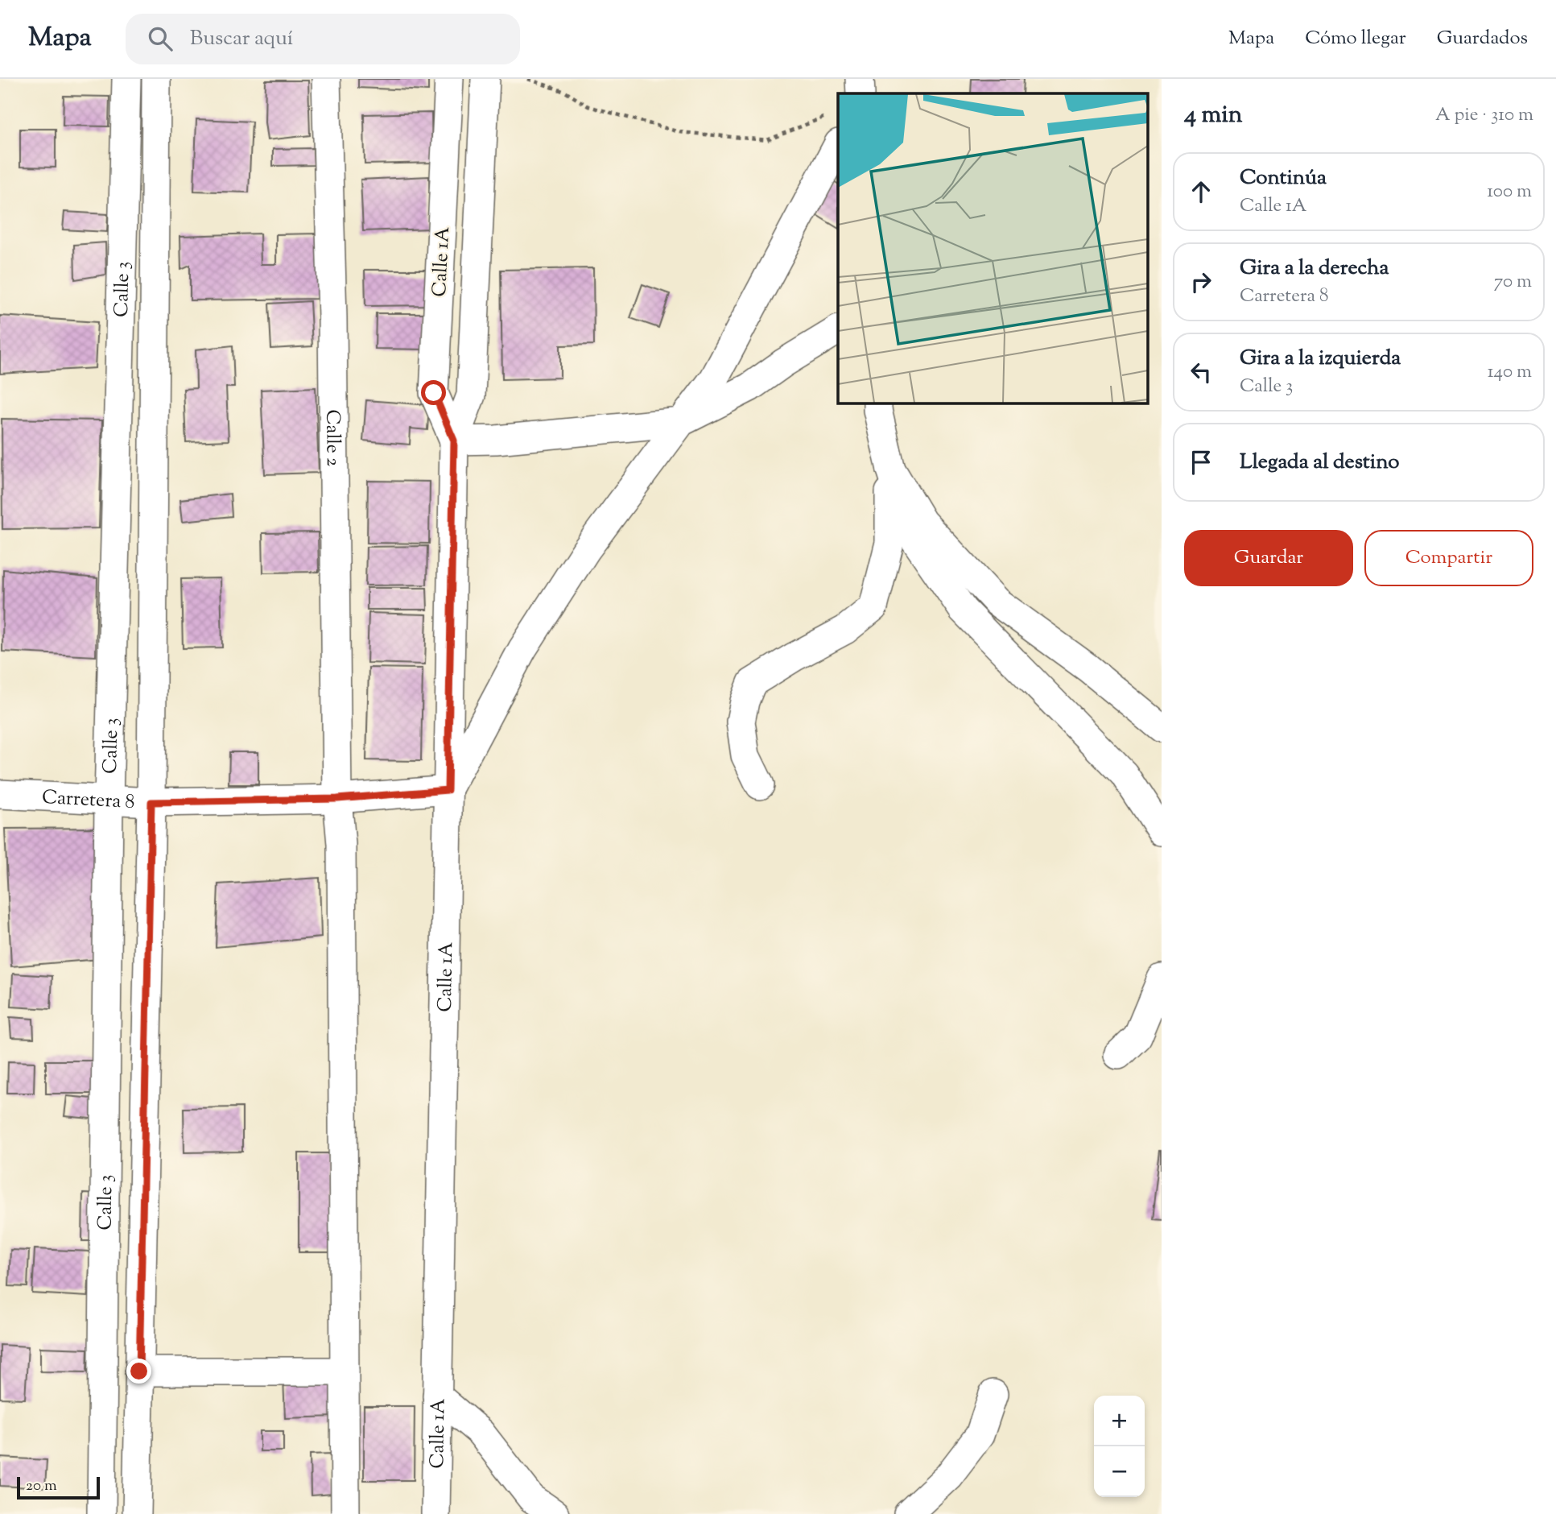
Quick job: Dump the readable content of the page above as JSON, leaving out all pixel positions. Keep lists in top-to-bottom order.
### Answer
{
  "streets": {
    "street": [
      "Calle 1A",
      "Calle 3",
      "Calle 2",
      "Carretera 8"
    ]
  },
  "crossings": [
    ["Calle 1A", "Carretera 8"],
    ["Calle 3", "Carretera 8"],
    ["Calle 2", "Carretera 8"]
  ],
  "scale_bar": "20 m",
  "page": {
    "header": "Mapa",
    "search": "Buscar aquí",
    "nav": ["Mapa", "Cómo llegar", "Guardados"],
    "heading": ["4 min", "A pie · 310 m"],
    "list": [
      ["Continúa", "Calle 1A", "100 m"],
      ["Gira a la derecha", "Carretera 8", "70 m"],
      ["Gira a la izquierda", "Calle 3", "140 m"],
      "Llegada al destino"
    ],
    "buttons": ["Guardar", "Compartir"],
    "map_buttons": ["+", "−"],
    "scale": "20 m"
  }
}
